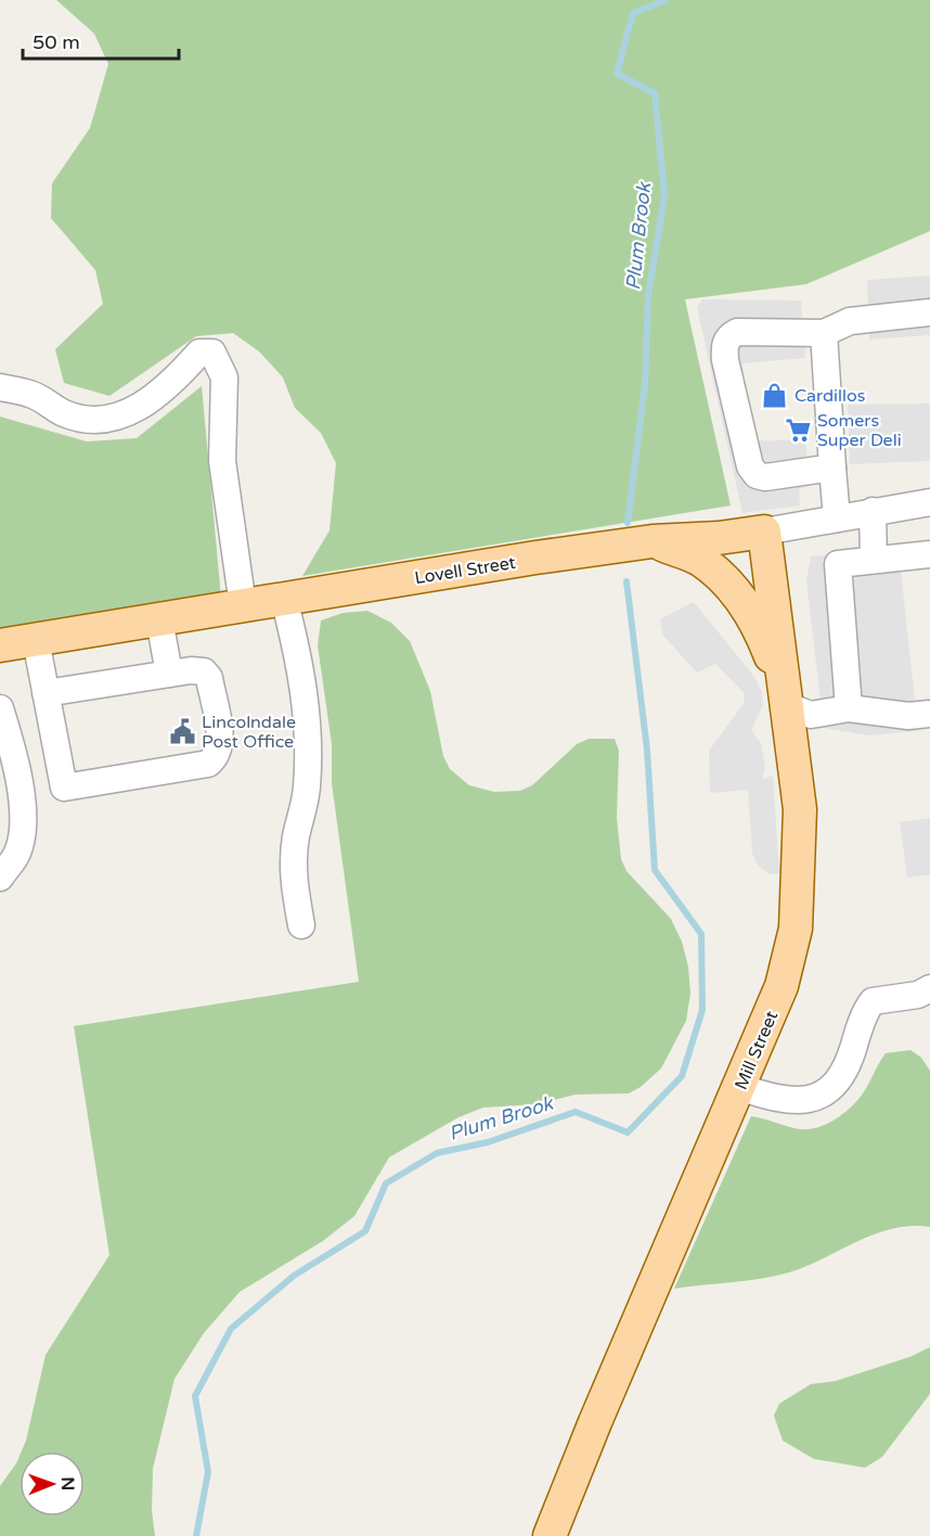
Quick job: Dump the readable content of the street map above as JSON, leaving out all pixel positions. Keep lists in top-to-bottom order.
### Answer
{
  "streets": {
    "main road": ["Lovell Street", "Mill Street"]
  },
  "crossings": [
    ["Lovell Street", "Mill Street"]
  ],
  "water": ["Plum Brook"],
  "places": {
    "shop": ["Cardillos"],
    "supermarket": ["Somers Super Deli"],
    "public building": ["Lincolndale Post Office"]
  },
  "scale_bar": "50 m",
  "north": "right"
}
